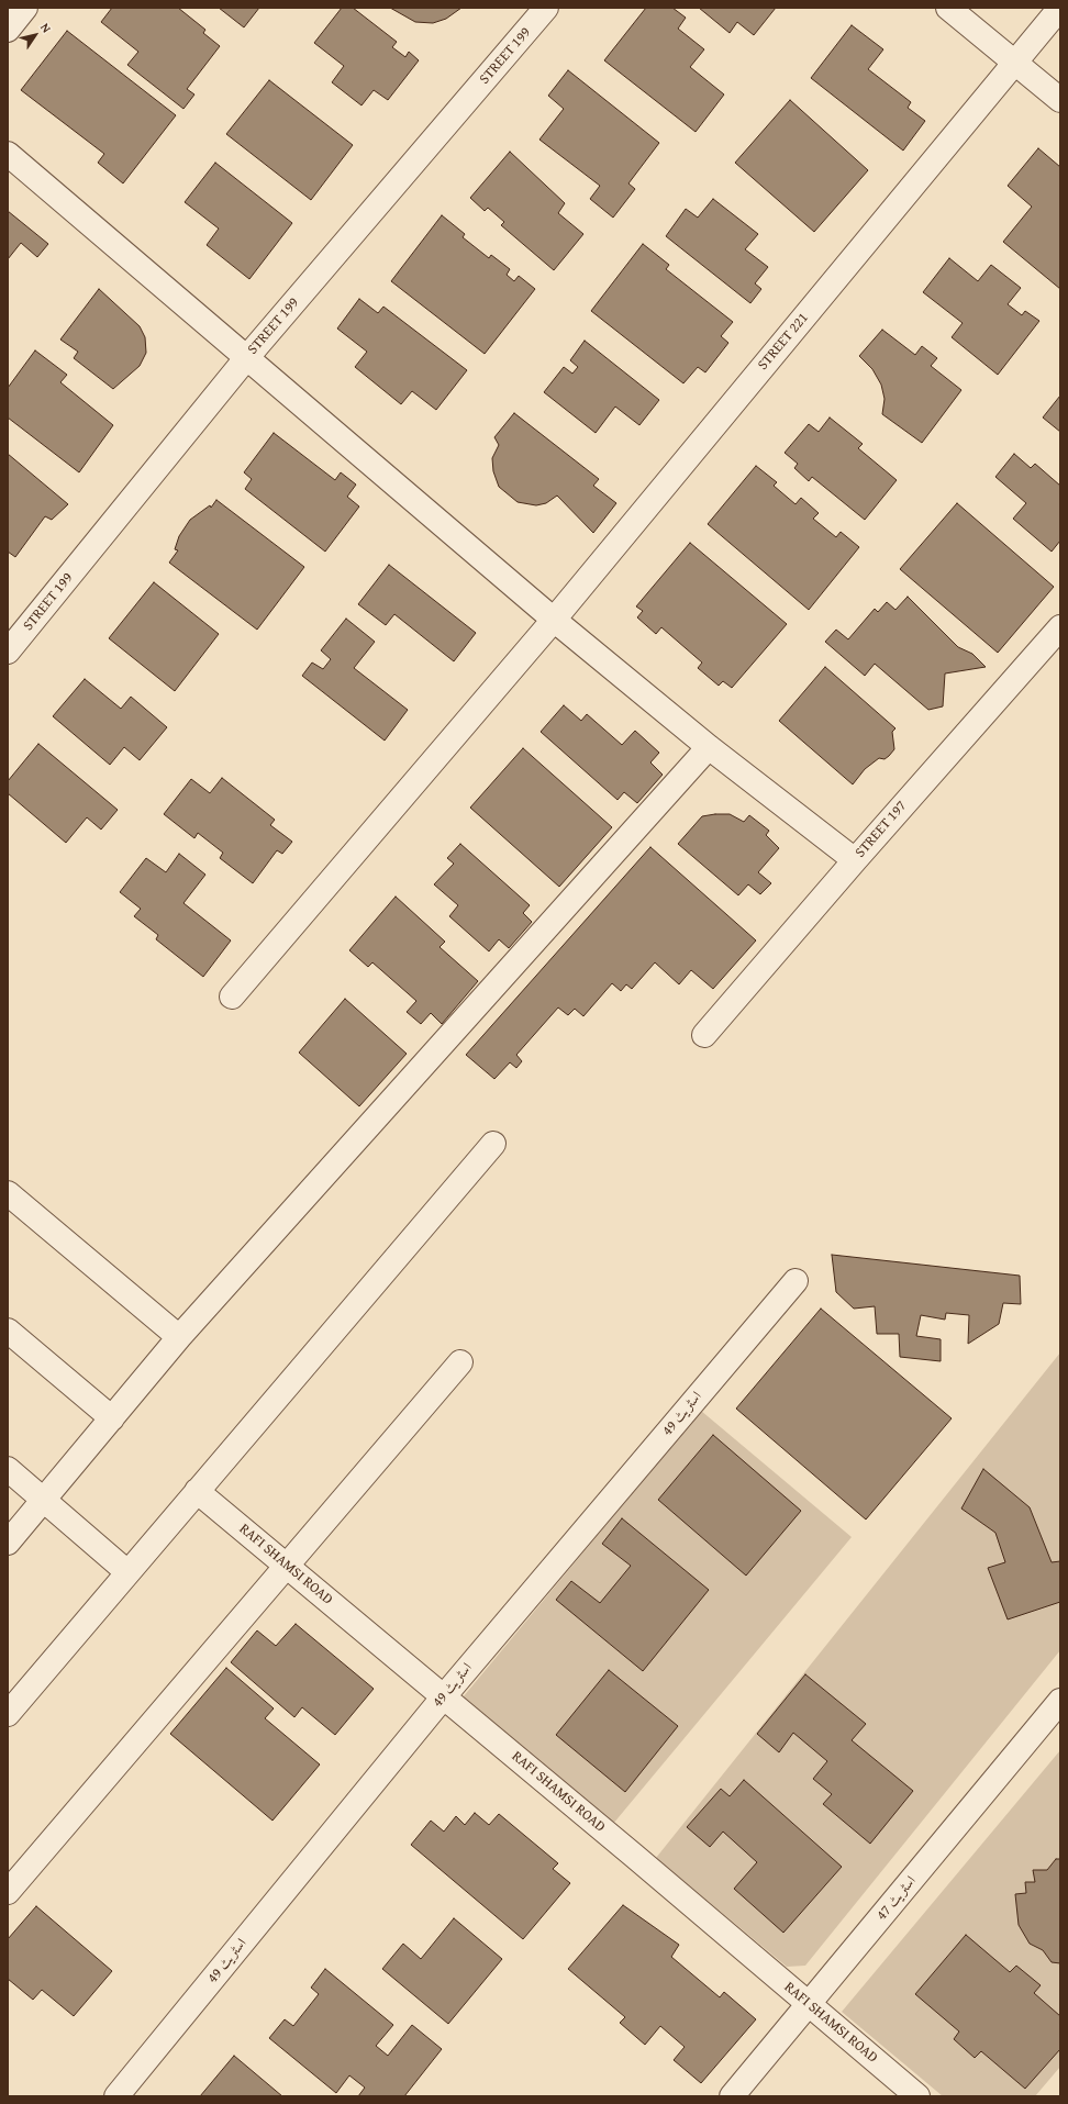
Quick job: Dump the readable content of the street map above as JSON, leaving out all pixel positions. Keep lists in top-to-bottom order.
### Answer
{
  "streets": {
    "street": [
      "STREET 199",
      "STREET 221",
      "STREET 197",
      "اسٹریٹ 49",
      "RAFI SHAMSI ROAD",
      "اسٹریٹ 47"
    ]
  },
  "crossings": [
    ["اسٹریٹ 49", "RAFI SHAMSI ROAD"],
    ["RAFI SHAMSI ROAD", "اسٹریٹ 47"]
  ],
  "north": "top right"
}
